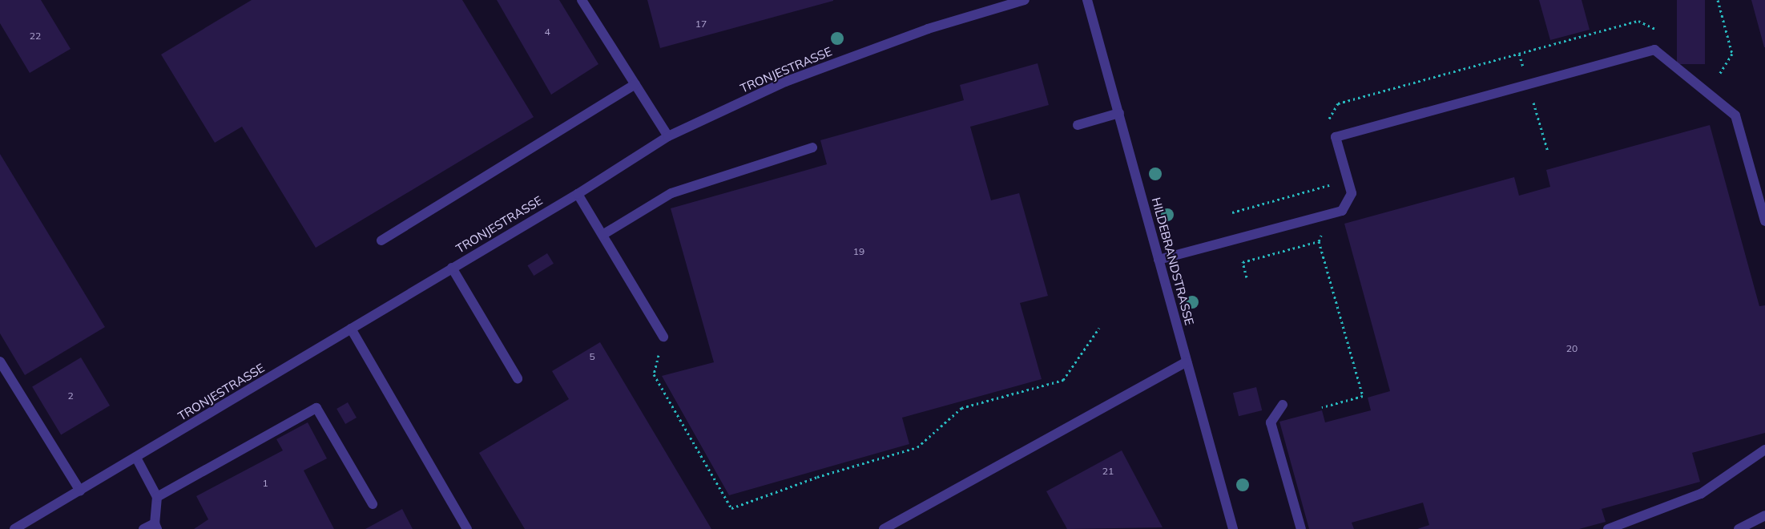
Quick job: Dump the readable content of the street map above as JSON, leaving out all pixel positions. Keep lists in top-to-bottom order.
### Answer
{
  "streets": {
    "street": ["TRONJESTRASSE", "HILDEBRANDSTRASSE"]
  },
  "house_numbers": [
    "17",
    "4",
    "22",
    "19",
    "20",
    "5",
    "2",
    "21",
    "1"
  ]
}
